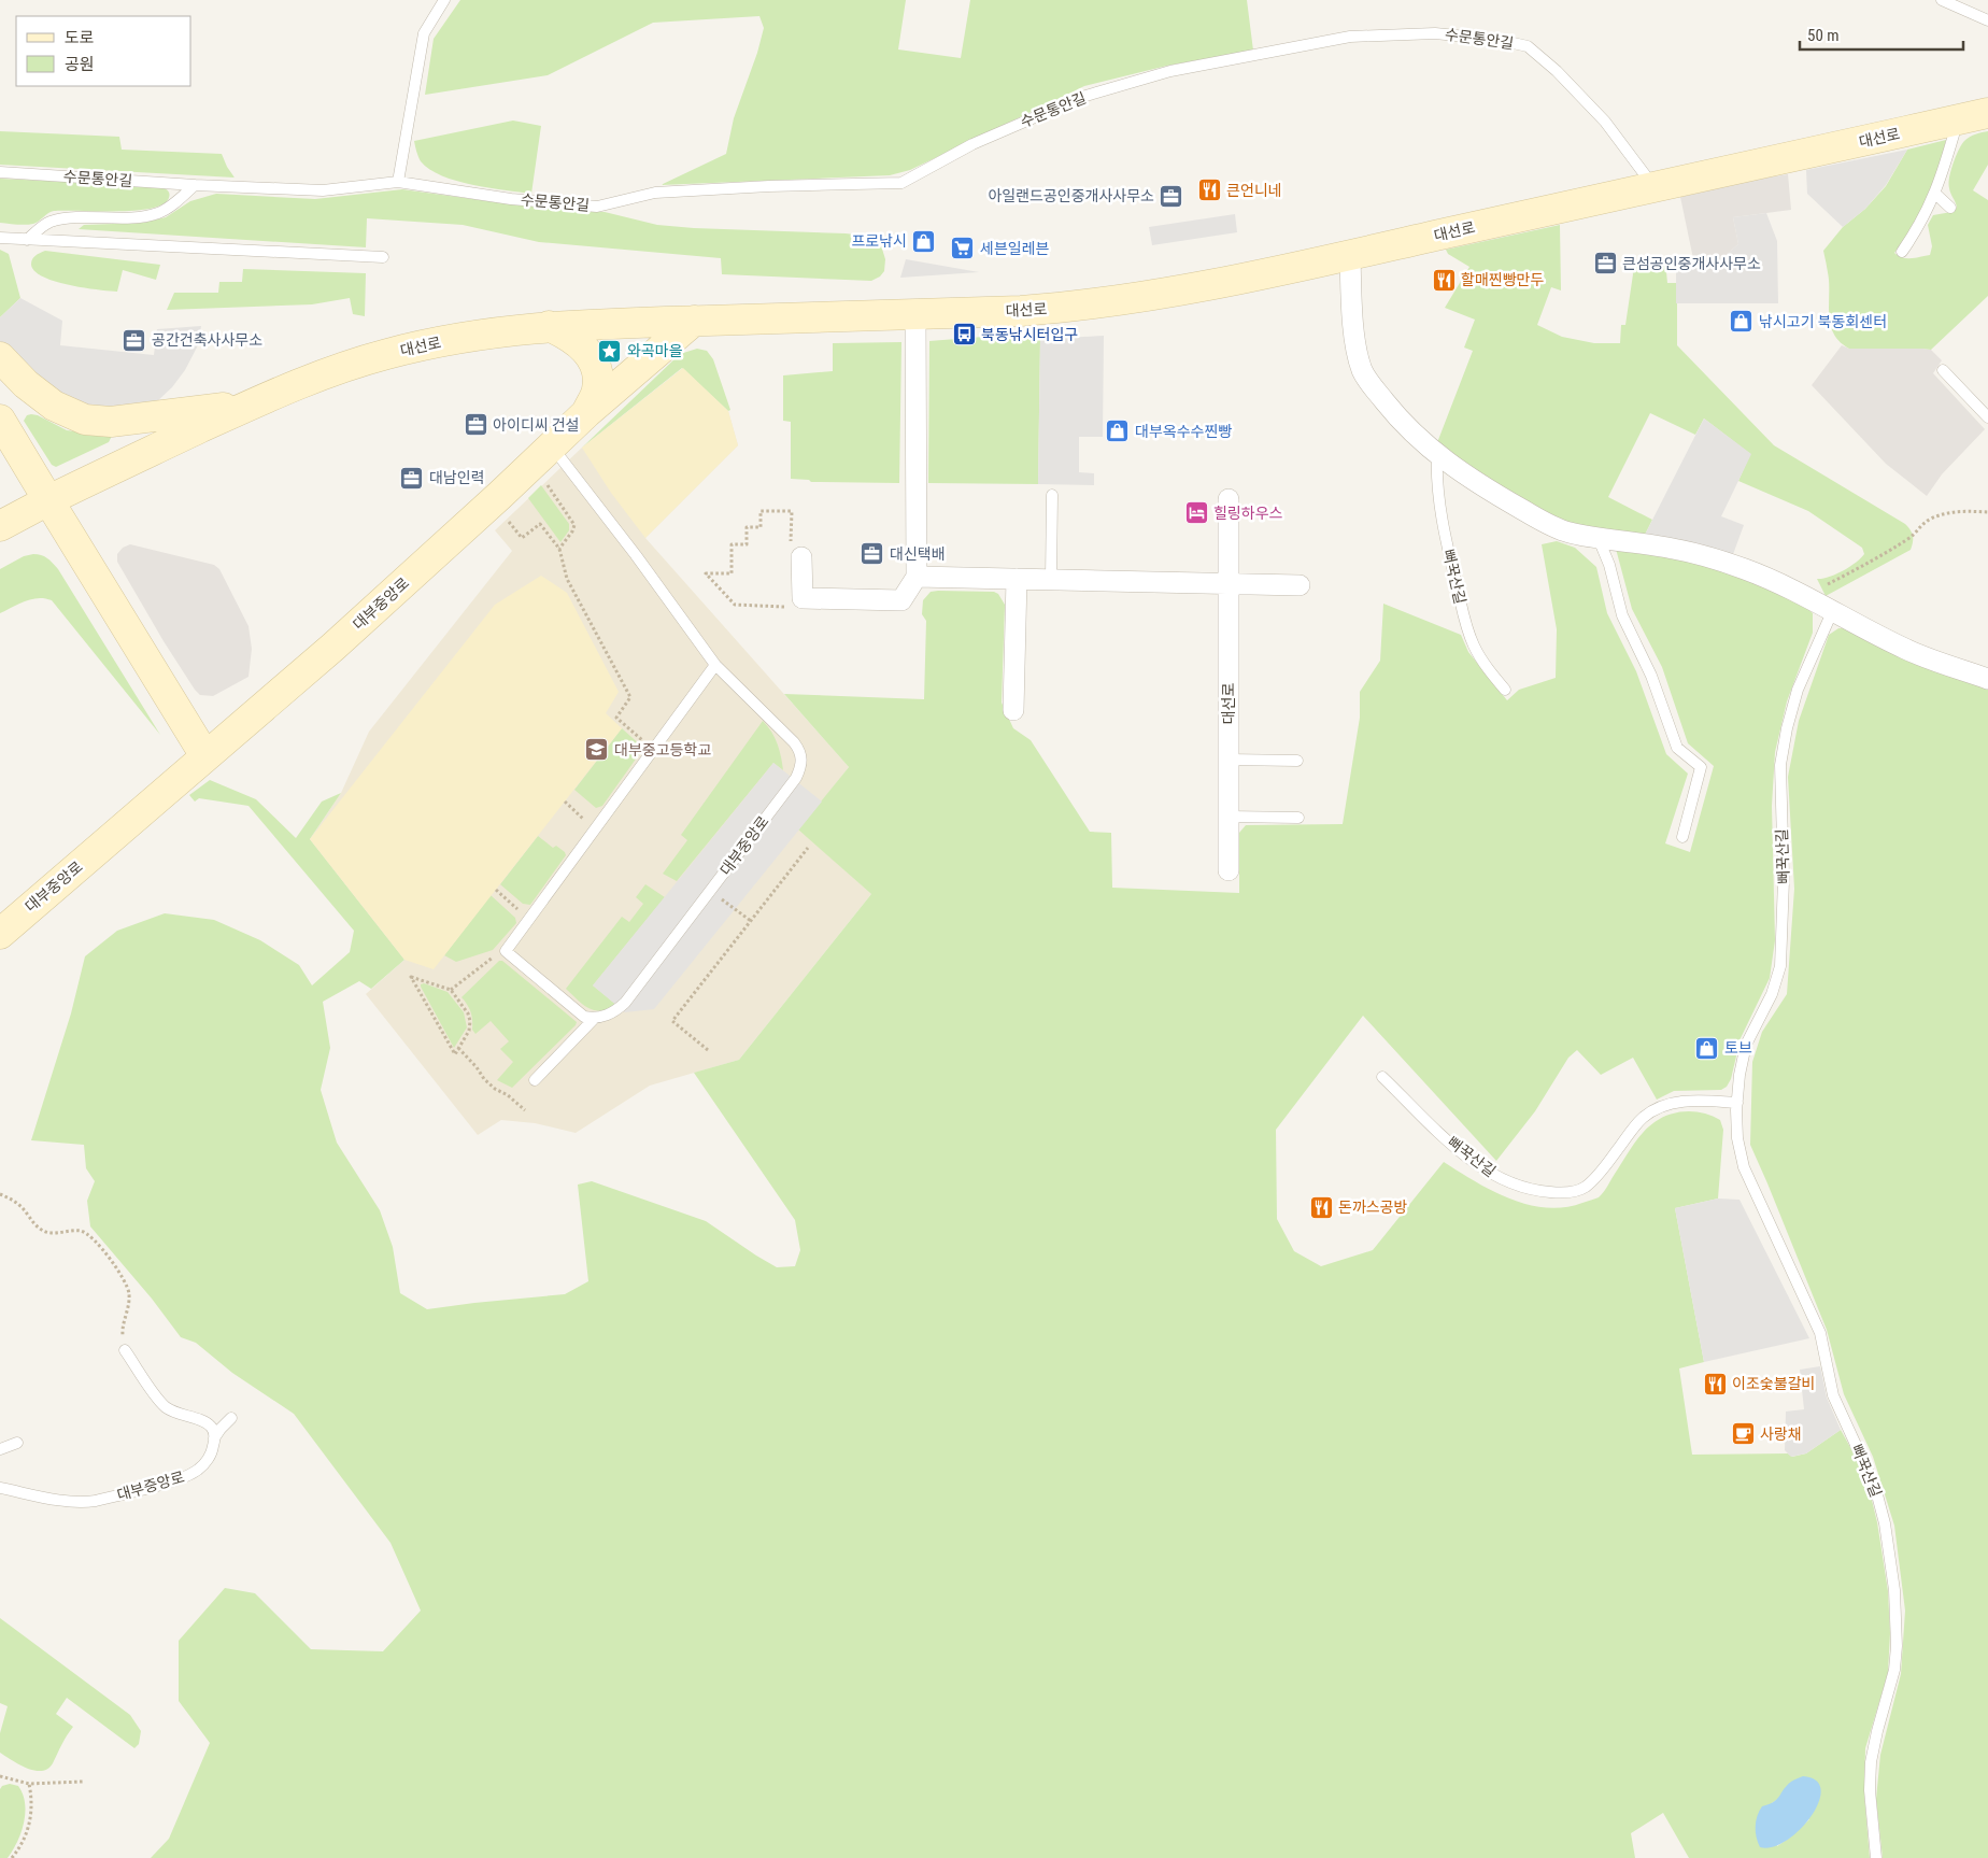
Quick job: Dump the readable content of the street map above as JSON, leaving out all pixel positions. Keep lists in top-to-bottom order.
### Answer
{
  "streets": {
    "street": ["대선로", "대부중앙로"],
    "lane": ["수문통안길", "뻐꾹산길"]
  },
  "crossings": [
    ["수문통안길", "대선로"],
    ["대선로", "대부중앙로"]
  ],
  "places": {
    "restaurant": [
      "큰언니네",
      "할매찐빵만두",
      "돈까스공방",
      "이조숯불갈비"
    ],
    "office": [
      "아일랜드공인중개사사무소",
      "큰섬공인중개사사무소",
      "공간건축사사무소",
      "아이디씨 건설",
      "대남인력",
      "대신택배"
    ],
    "shop": [
      "프로낚시",
      "낚시고기 북동회센터",
      "대부옥수수찐빵",
      "토브"
    ],
    "supermarket": ["세븐일레븐"],
    "bus stop": ["북동낚시터입구"],
    "place": ["와곡마을"],
    "hotel": ["힐링하우스"],
    "school or university": ["대부중고등학교"],
    "cafe": ["사랑채"]
  },
  "legend": ["도로", "공원"],
  "scale_bar": "50 m"
}
